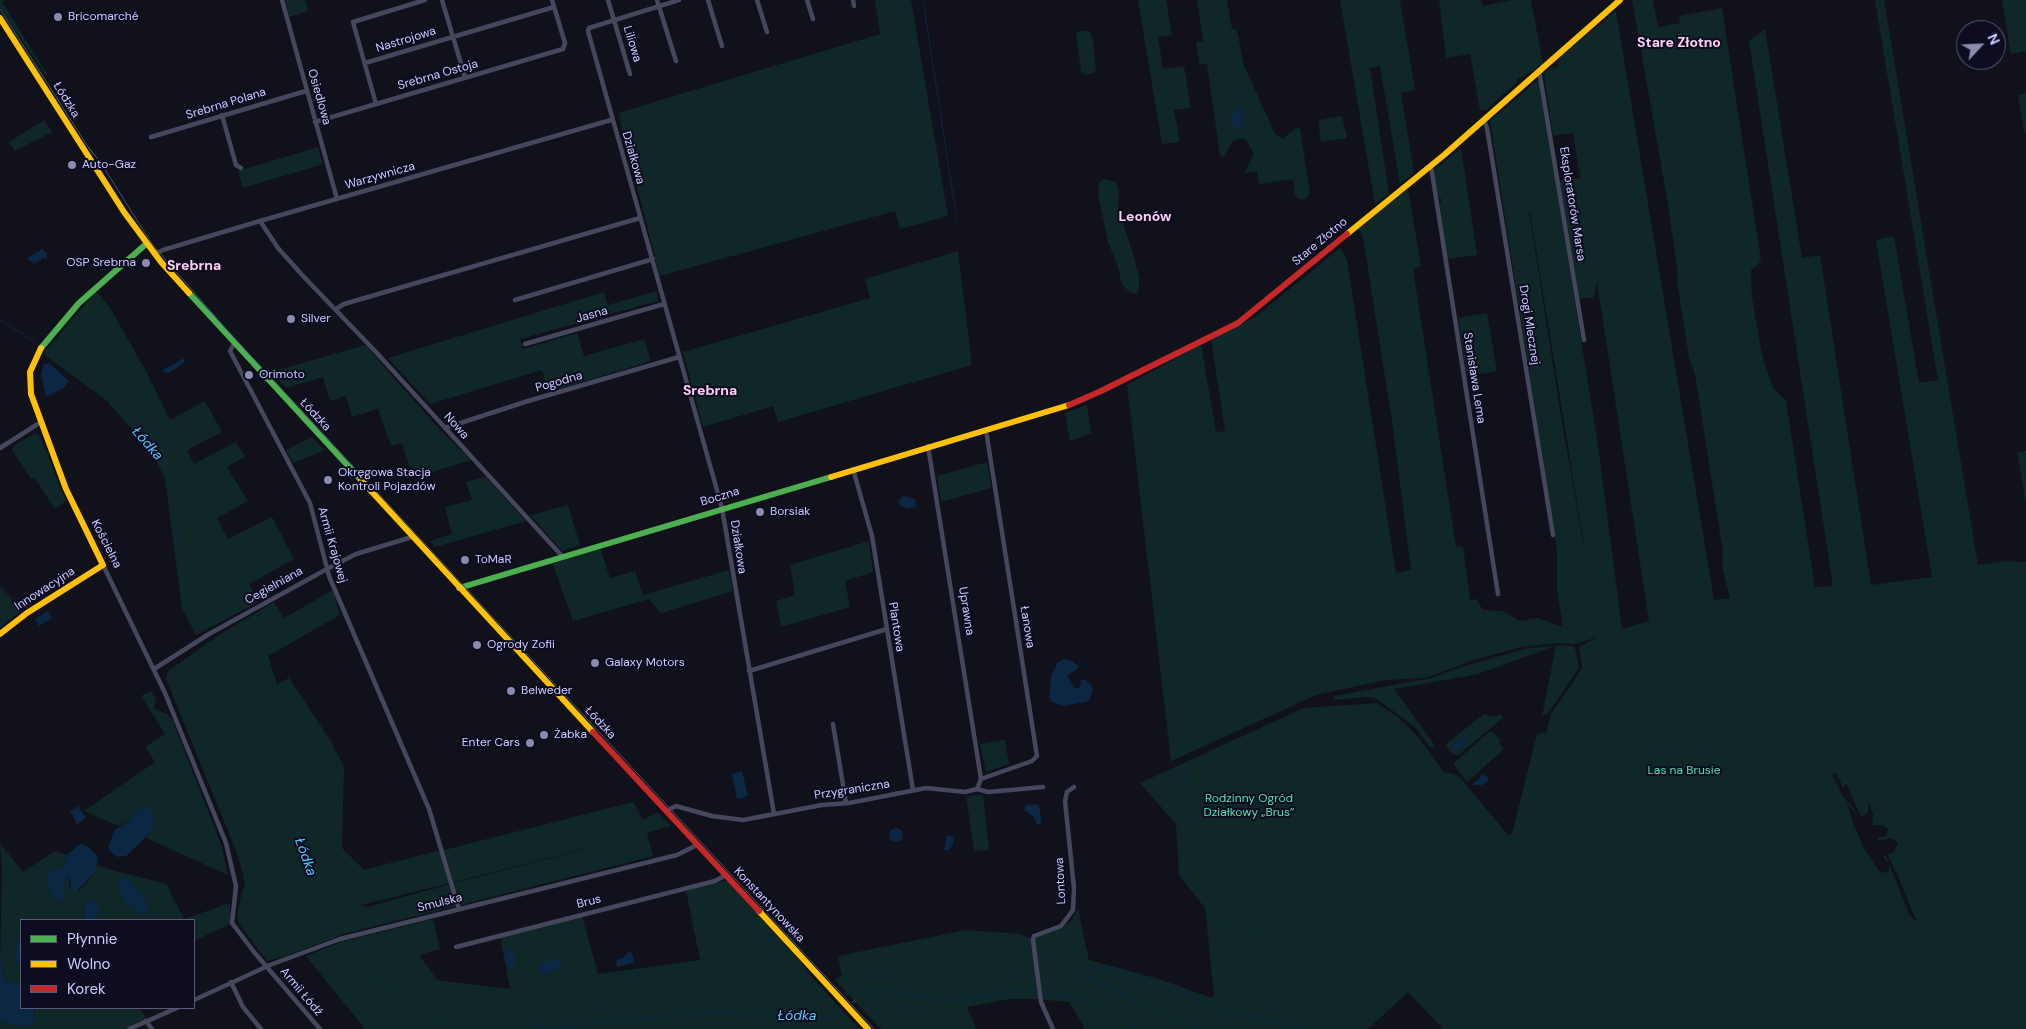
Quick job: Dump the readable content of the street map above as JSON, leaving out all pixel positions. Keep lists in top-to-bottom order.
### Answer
{
  "streets": {
    "street": [
      "Nastrojowa",
      "Liliowa",
      "Srebrna Ostoja",
      "Osiedlowa",
      "Łódzka",
      "Srebrna Polana",
      "Działkowa",
      "Warzywnicza",
      "Eksploratorów Marsa",
      "Stare Złotno",
      "Jasna",
      "Drogi Mlecznej",
      "Stanisława Lema",
      "Pogodna",
      "Nowa",
      "Boczna",
      "Kościelna",
      "Armii Krajowej",
      "Cegielniana",
      "Innowacyjna",
      "Uprawna",
      "Plantowa",
      "Łanowa",
      "Przygraniczna",
      "Lontowa",
      "Brus",
      "Smulska",
      "Konstantynowska",
      "Armii Łódź"
    ]
  },
  "crossings": [
    ["Nastrojowa", "Srebrna Ostoja"],
    ["Liliowa", "Działkowa"],
    ["Srebrna Ostoja", "Osiedlowa"],
    ["Osiedlowa", "Srebrna Polana"],
    ["Osiedlowa", "Warzywnicza"],
    ["Łódzka", "Warzywnicza"],
    ["Łódzka", "Boczna"],
    ["Łódzka", "Kościelna"],
    ["Łódzka", "Armii Krajowej"],
    ["Łódzka", "Cegielniana"],
    ["Łódzka", "Konstantynowska"],
    ["Działkowa", "Warzywnicza"],
    ["Działkowa", "Jasna"],
    ["Działkowa", "Pogodna"],
    ["Działkowa", "Boczna"],
    ["Działkowa", "Przygraniczna"],
    ["Warzywnicza", "Nowa"],
    ["Eksploratorów Marsa", "Stare Złotno"],
    ["Stare Złotno", "Drogi Mlecznej"],
    ["Stare Złotno", "Stanisława Lema"],
    ["Stare Złotno", "Boczna"],
    ["Stare Złotno", "Łanowa"],
    ["Pogodna", "Nowa"],
    ["Nowa", "Boczna"],
    ["Boczna", "Uprawna"],
    ["Boczna", "Plantowa"],
    ["Boczna", "Łanowa"],
    ["Kościelna", "Cegielniana"],
    ["Kościelna", "Innowacyjna"],
    ["Kościelna", "Armii Łódź"],
    ["Armii Krajowej", "Cegielniana"],
    ["Armii Krajowej", "Smulska"],
    ["Uprawna", "Łanowa"],
    ["Plantowa", "Przygraniczna"],
    ["Przygraniczna", "Konstantynowska"],
    ["Brus", "Konstantynowska"],
    ["Smulska", "Konstantynowska"],
    ["Smulska", "Armii Łódź"]
  ],
  "districts": [
    "Stare Złotno",
    "Leonów",
    "Srebrna",
    "Srebrna"
  ],
  "water": ["Łódka"],
  "parks": ["Las na Brusie", "Rodzinny Ogród Działkowy „Brus”"],
  "places": [
    "Bricomarché",
    "Auto-Gaz",
    "OSP Srebrna",
    "Silver",
    "Orimoto",
    "Okręgowa Stacja Kontroli Pojazdów",
    "Borsiak",
    "ToMaR",
    "Ogrody Zofii",
    "Galaxy Motors",
    "Belweder",
    "Żabka",
    "Enter Cars"
  ],
  "legend": ["Płynnie", "Wolno", "Korek"],
  "north": "top right"
}
